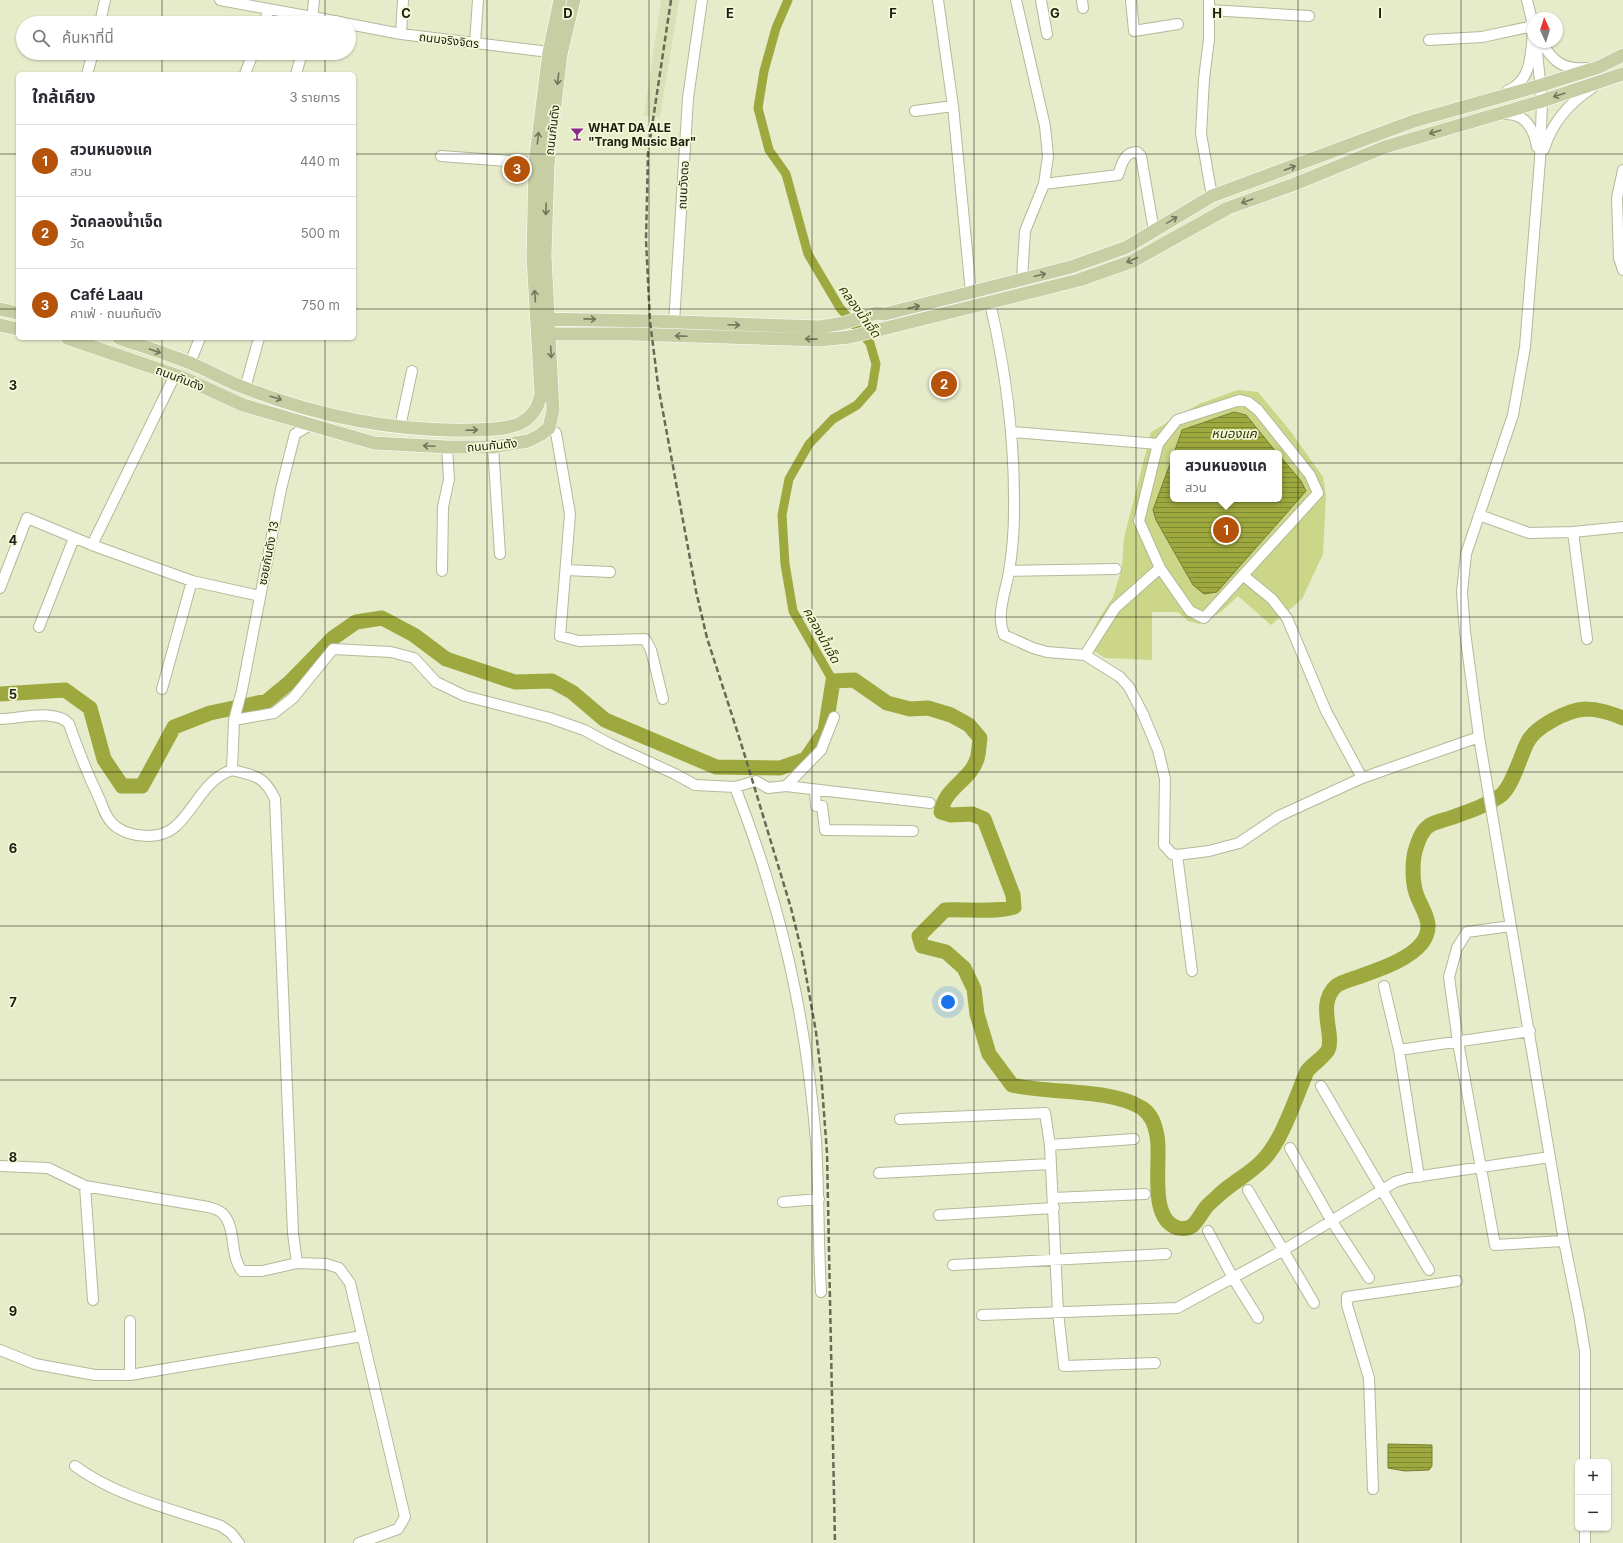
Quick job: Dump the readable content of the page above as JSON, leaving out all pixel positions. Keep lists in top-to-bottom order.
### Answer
{
  "streets": {
    "main road": ["ถนนกันตัง"],
    "street": ["ถนนจริงจิตร", "ถนนวังตอ", "ซอยกันตัง 13"]
  },
  "crossings": [
    ["ถนนจริงจิตร", "ถนนกันตัง"],
    ["ถนนกันตัง", "ซอยกันตัง 13"]
  ],
  "water": ["คลองน้ำเจ็ด", "หนองแค"],
  "places": {
    "bar": ["WHAT DA ALE \"Trang Music Bar\""]
  },
  "north": "top",
  "page": {
    "search": "ค้นหาที่นี่",
    "heading": ["ใกล้เคียง", "3 รายการ"],
    "list": [
      {
        "mark": "1",
        "name": "สวนหนองแค",
        "note": "สวน",
        "value": "440 m"
      },
      {
        "mark": "2",
        "name": "วัดคลองน้ำเจ็ด",
        "note": "วัด",
        "value": "500 m"
      },
      {
        "mark": "3",
        "name": "Café Laau",
        "note": "คาเฟ่ · ถนนกันตัง",
        "value": "750 m"
      }
    ],
    "pins": ["3", "2", "1"],
    "popup": ["สวนหนองแค", "สวน"],
    "map_buttons": ["+", "−"]
  },
  "grid": {
    "columns": [
      "C",
      "D",
      "E",
      "F",
      "G",
      "H",
      "I"
    ],
    "rows": [
      "3",
      "4",
      "5",
      "6",
      "7",
      "8",
      "9"
    ]
  }
}
